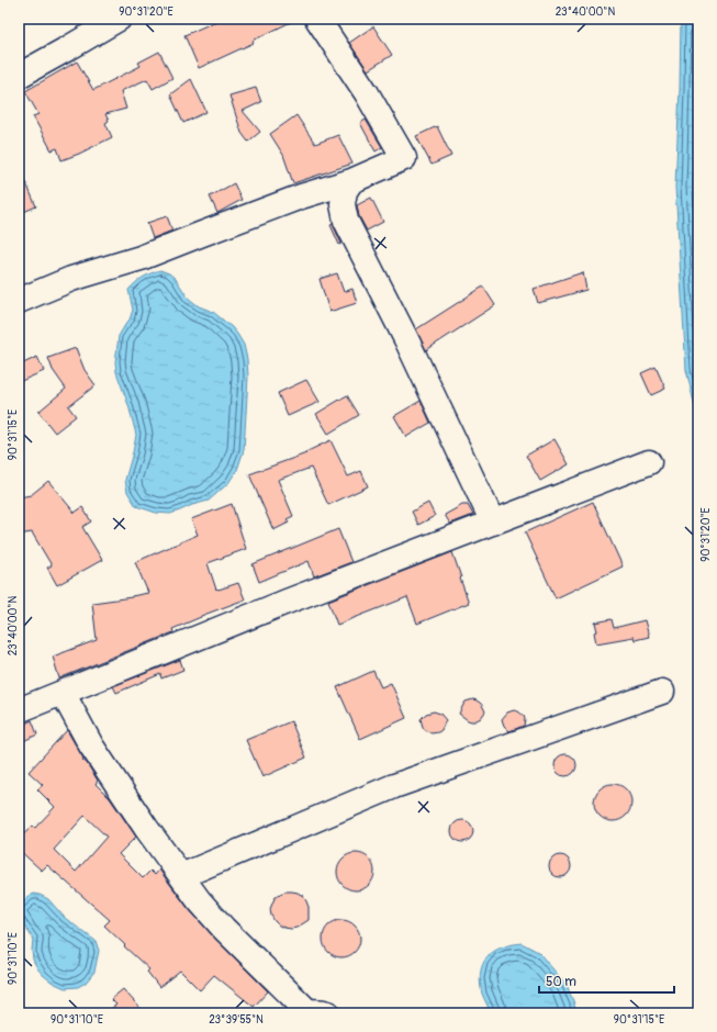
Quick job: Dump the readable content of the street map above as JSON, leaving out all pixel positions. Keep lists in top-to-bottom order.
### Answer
{
  "scale_bar": "50 m",
  "coordinates": [
    "90°31'20\"E",
    "23°40'00\"N",
    "90°31'15\"E",
    "90°31'10\"E",
    "23°39'55\"N"
  ]
}
